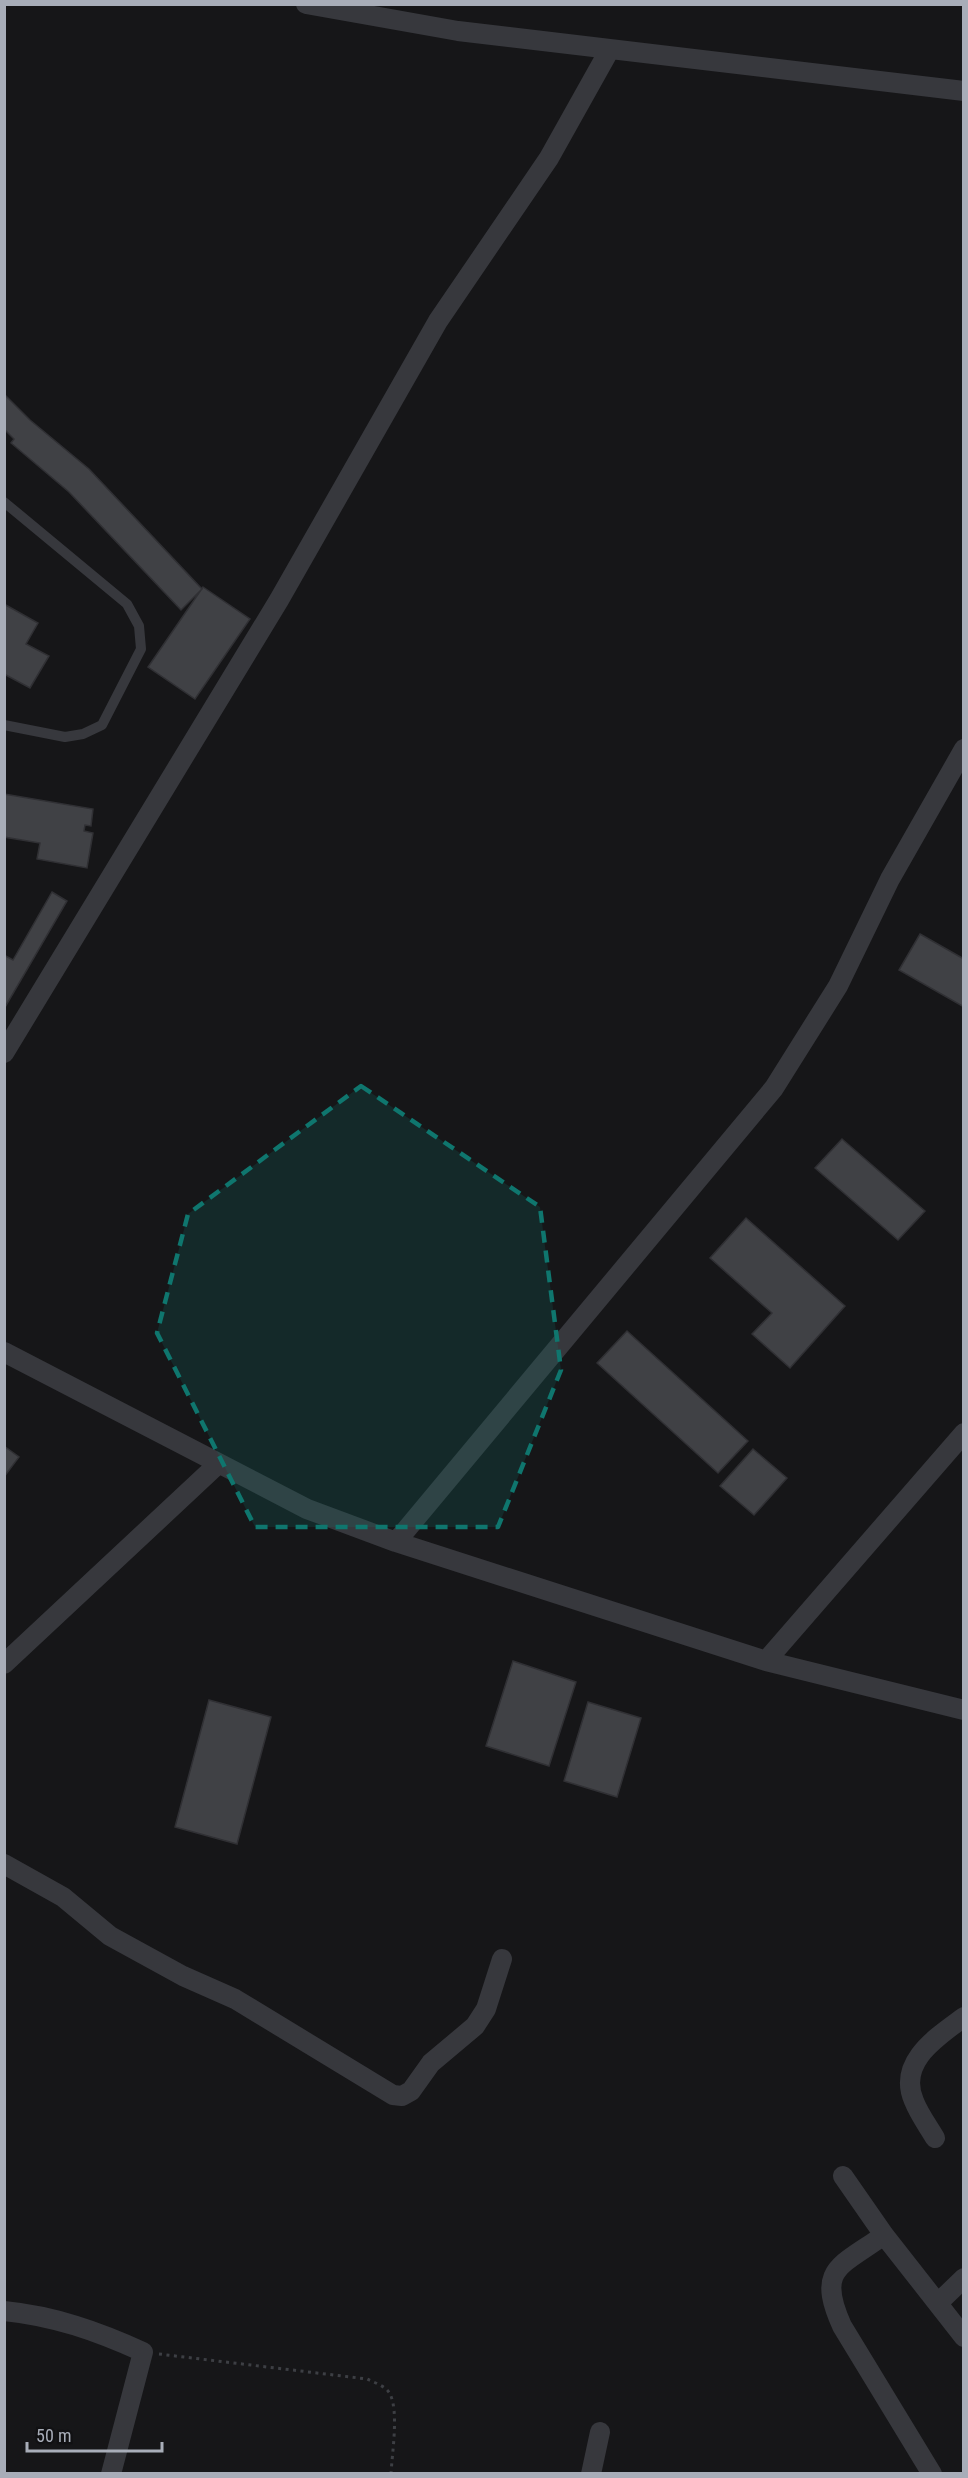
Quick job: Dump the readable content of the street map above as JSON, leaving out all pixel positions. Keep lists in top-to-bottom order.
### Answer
{
  "scale_bar": "50 m"
}
